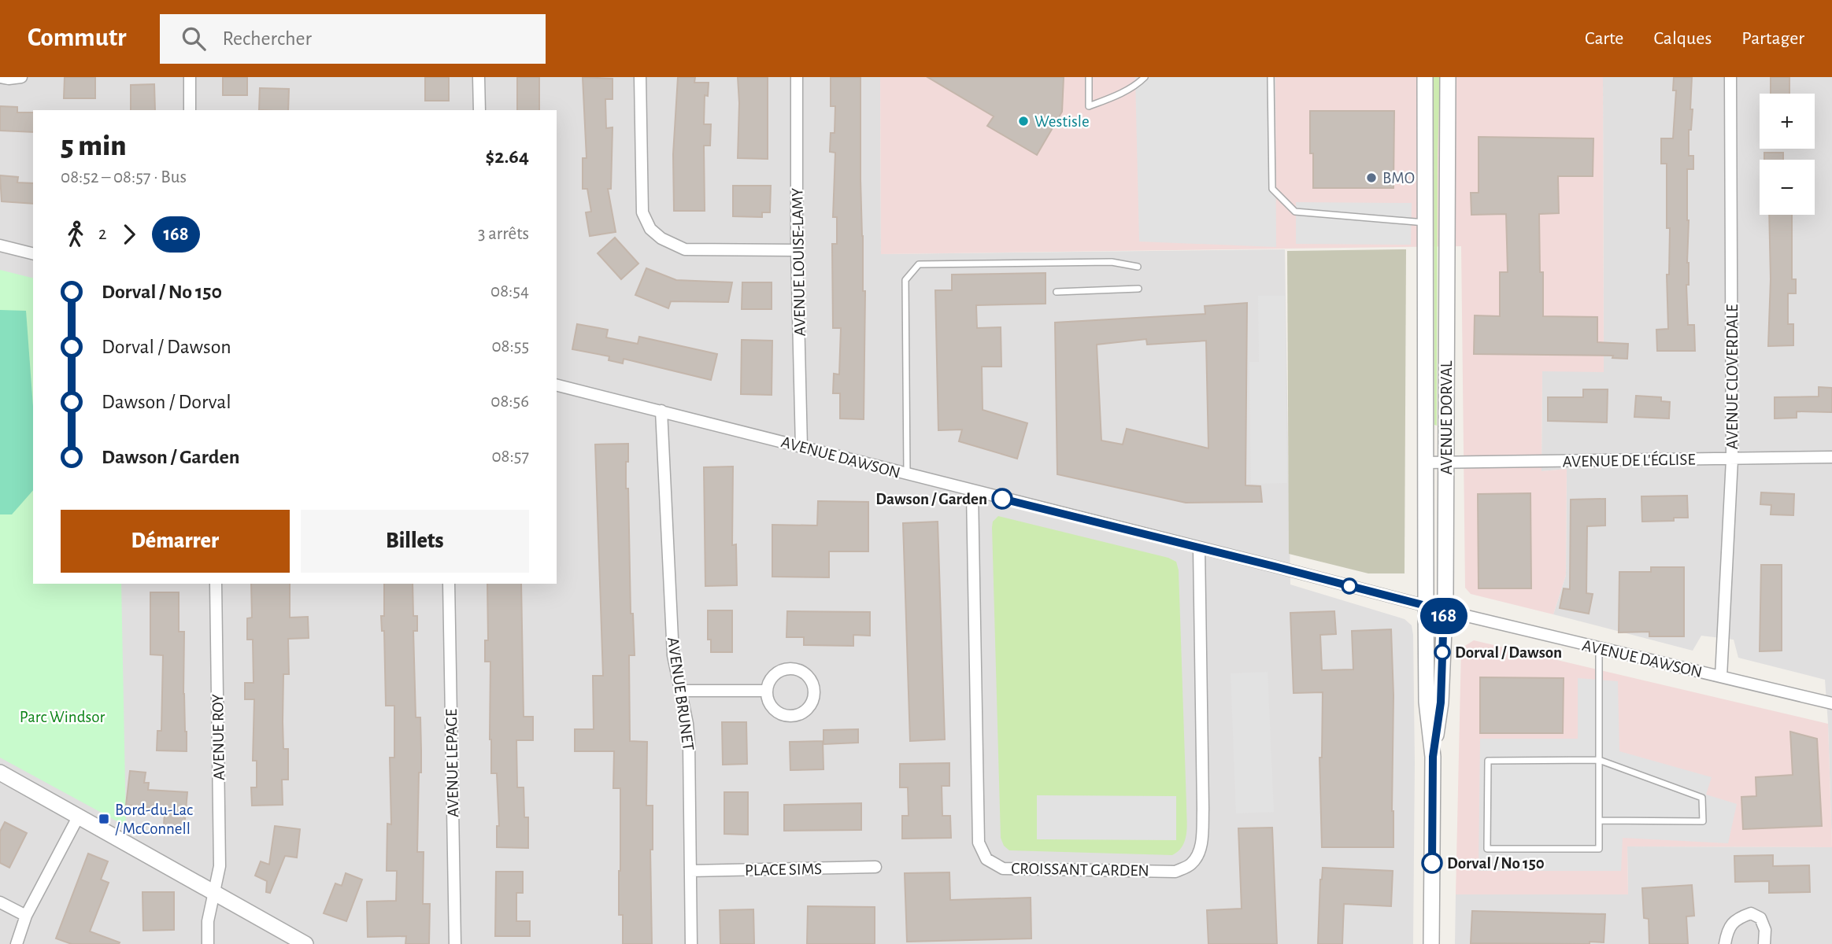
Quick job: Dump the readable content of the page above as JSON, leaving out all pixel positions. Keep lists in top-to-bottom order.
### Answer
{
  "streets": {
    "street": [
      "AVENUE LOUISE-LAMY",
      "AVENUE CLOVERDALE",
      "AVENUE DORVAL",
      "AVENUE DAWSON",
      "AVENUE DE L'ÉGLISE",
      "AVENUE BRUNET",
      "AVENUE ROY",
      "AVENUE LEPAGE",
      "PLACE SIMS",
      "CROISSANT GARDEN"
    ]
  },
  "crossings": [
    ["AVENUE LOUISE-LAMY", "AVENUE DAWSON"],
    ["AVENUE CLOVERDALE", "AVENUE DAWSON"],
    ["AVENUE CLOVERDALE", "AVENUE DE L'ÉGLISE"],
    ["AVENUE DORVAL", "AVENUE DAWSON"],
    ["AVENUE DORVAL", "AVENUE DE L'ÉGLISE"],
    ["AVENUE DAWSON", "AVENUE BRUNET"],
    ["AVENUE DAWSON", "CROISSANT GARDEN"],
    ["AVENUE BRUNET", "PLACE SIMS"]
  ],
  "parks": ["Parc Windsor"],
  "places": {
    "other": [
      "Westisle",
      "BMO",
      "Dawson / Garden",
      "Dorval / Dawson",
      "Dorval / No 150"
    ],
    "transit": ["Bord-du-Lac / McConnell"]
  },
  "lines": ["bus line 168"],
  "page": {
    "header": "Commutr",
    "search": "Rechercher",
    "nav": ["Carte", "Calques", "Partager"],
    "on_map": "168",
    "map_buttons": ["+", "−"],
    "heading": ["5 min", "08:52 – 08:57 · Bus", "$2.64"],
    "legs": ["2", "168", "3 arrêts"],
    "list": [
      {
        "name": "Dorval / No 150",
        "value": "08:54"
      },
      {
        "name": "Dorval / Dawson",
        "value": "08:55"
      },
      {
        "name": "Dawson / Dorval",
        "value": "08:56"
      },
      {
        "name": "Dawson / Garden",
        "value": "08:57"
      }
    ],
    "buttons": ["Démarrer", "Billets"]
  }
}
